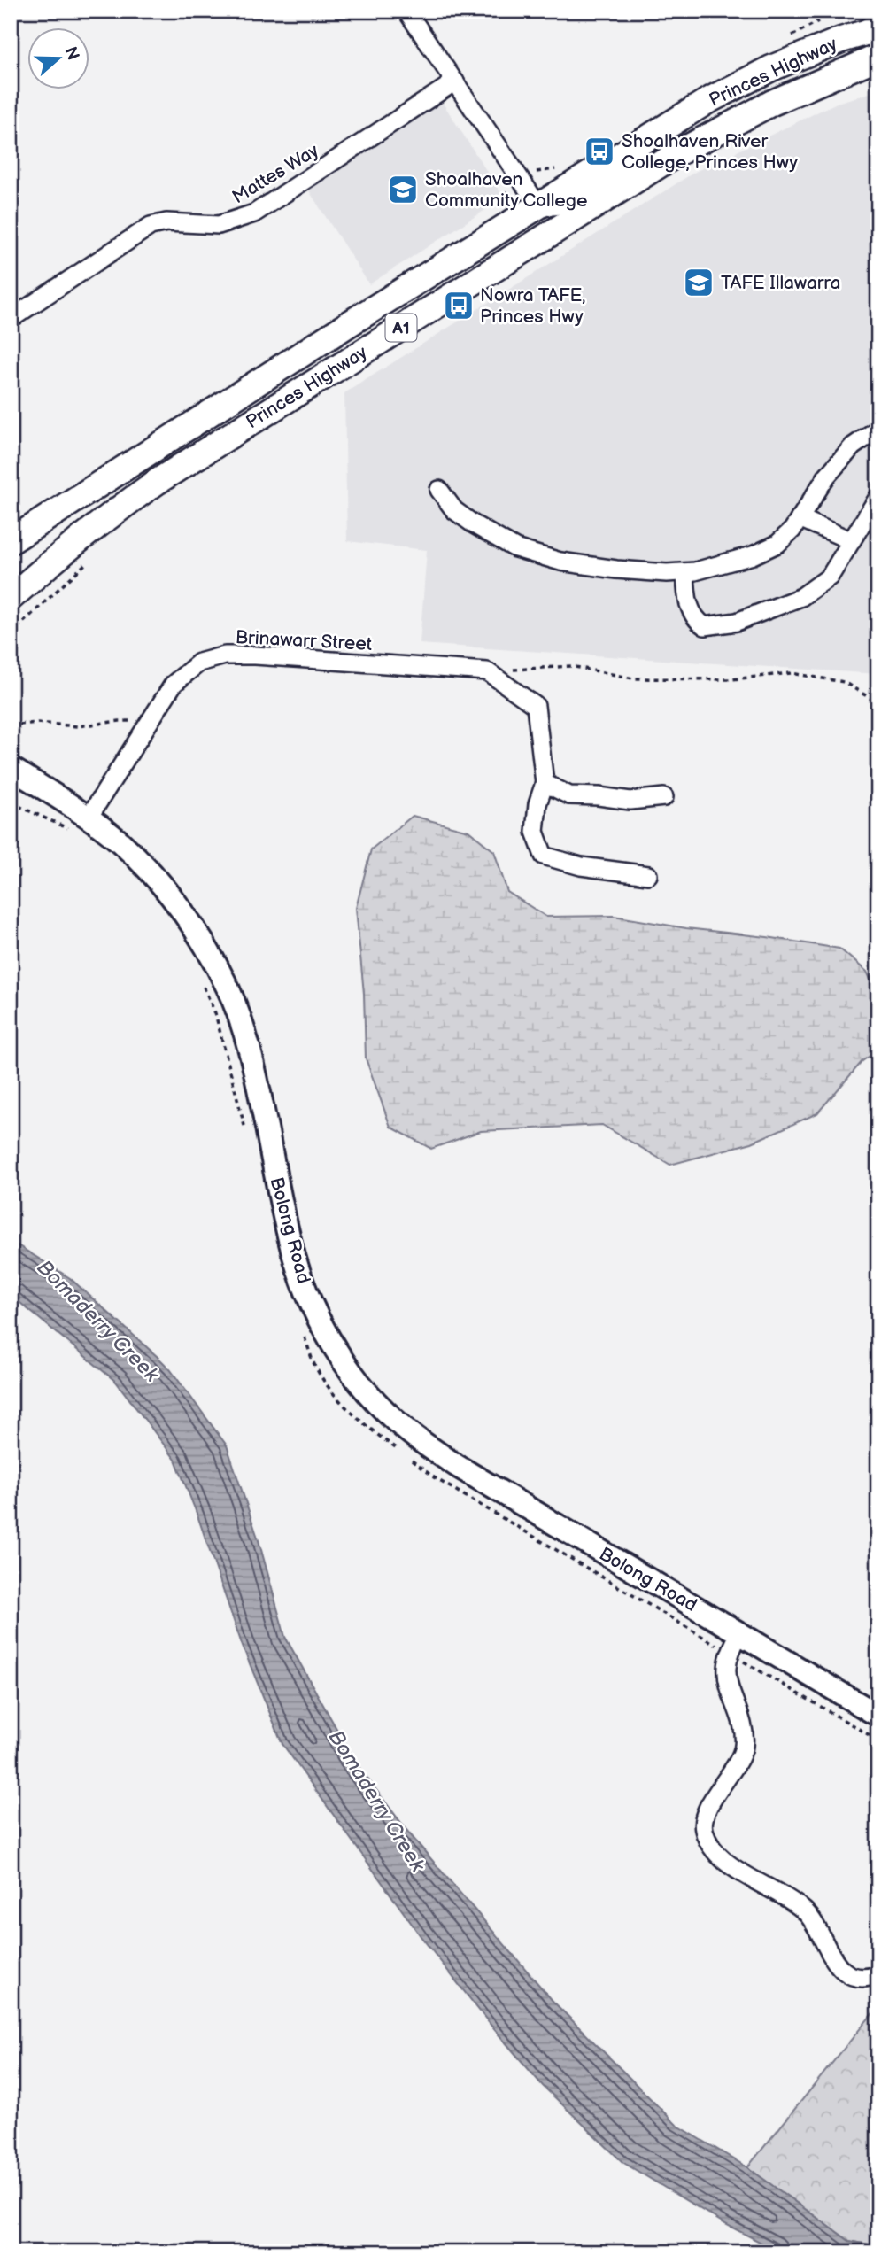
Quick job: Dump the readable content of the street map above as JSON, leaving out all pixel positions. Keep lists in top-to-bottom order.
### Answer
{
  "streets": {
    "highway": ["Princes Highway", "A1"],
    "main road": ["Bolong Road"],
    "street": ["Mattes Way", "Brinawarr Street"]
  },
  "crossings": [
    ["Brinawarr Street", "Bolong Road"]
  ],
  "water": ["Bomaderry Creek"],
  "places": {
    "bus stop": ["Shoalhaven River College, Princes Hwy", "Nowra TAFE, Princes Hwy"],
    "school or university": ["Shoalhaven Community College", "TAFE Illawarra"]
  },
  "north": "right"
}
